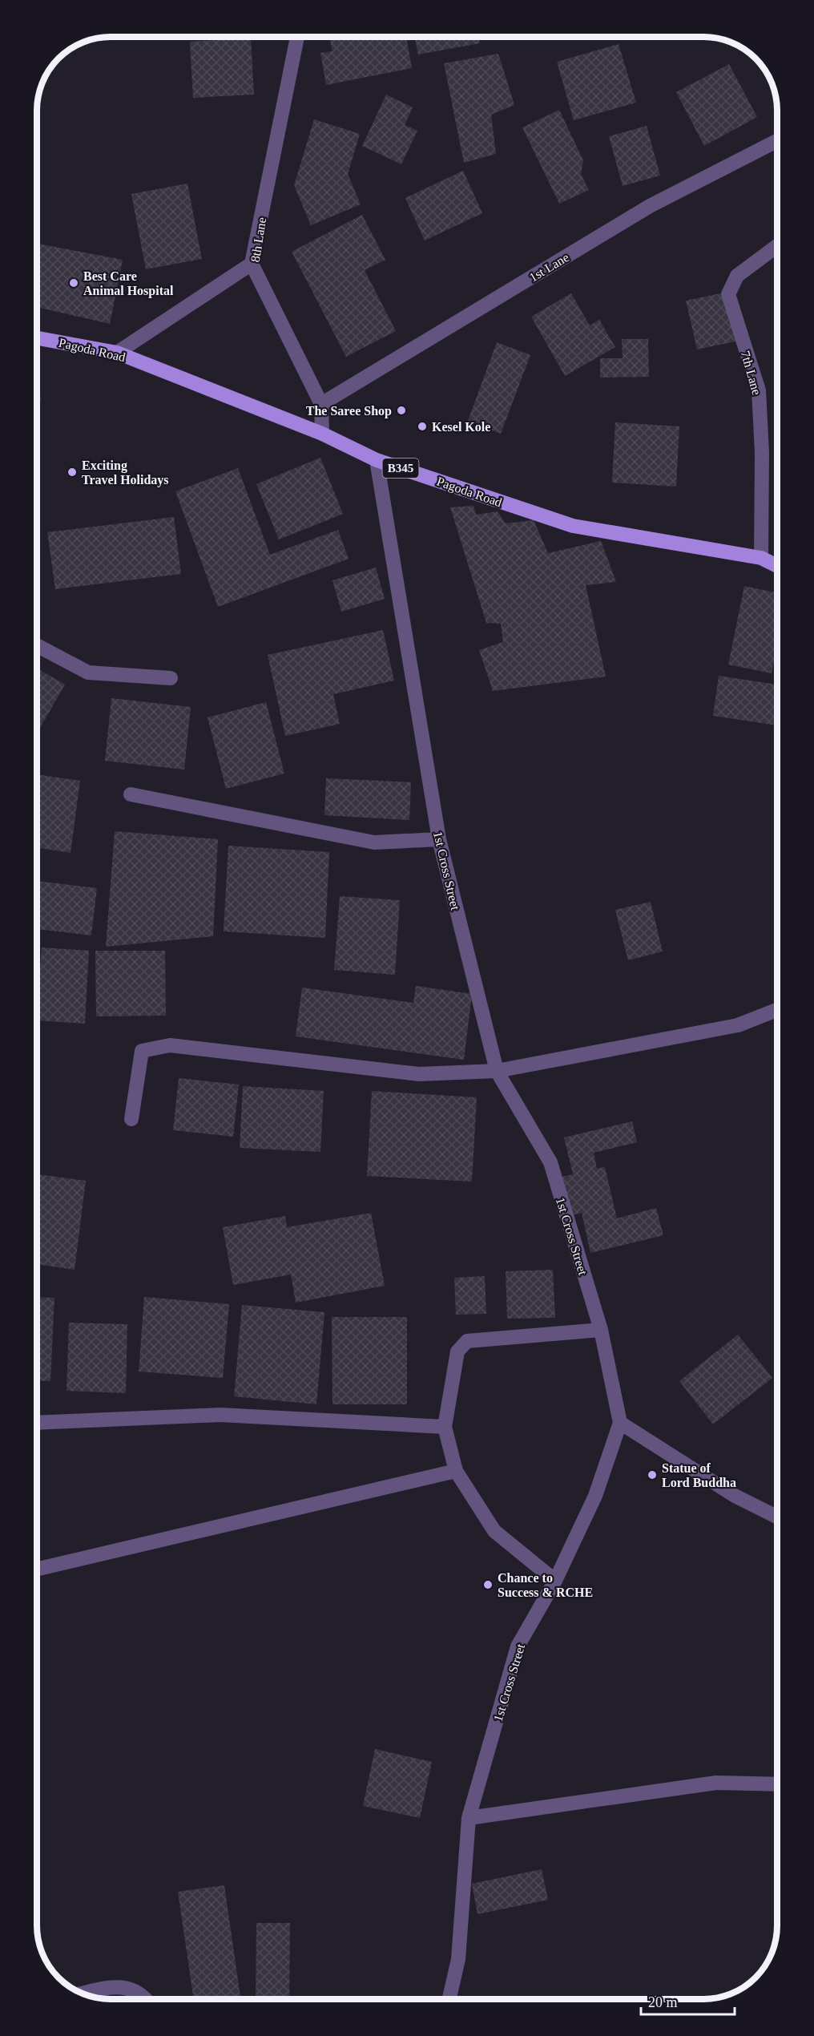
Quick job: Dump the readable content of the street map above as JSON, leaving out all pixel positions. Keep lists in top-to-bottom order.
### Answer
{
  "streets": {
    "main road": ["Pagoda Road", "B345"],
    "street": [
      "8th Lane",
      "1st Lane",
      "7th Lane",
      "1st Cross Street"
    ]
  },
  "crossings": [
    ["8th Lane", "1st Lane"],
    ["8th Lane", "Pagoda Road"],
    ["Pagoda Road", "7th Lane"],
    ["Pagoda Road", "1st Cross Street"]
  ],
  "places": [
    "Best Care Animal Hospital",
    "The Saree Shop",
    "Kesel Kole",
    "Exciting Travel Holidays",
    "Statue of Lord Buddha",
    "Chance to Success & RCHE"
  ],
  "scale_bar": "20 m"
}
